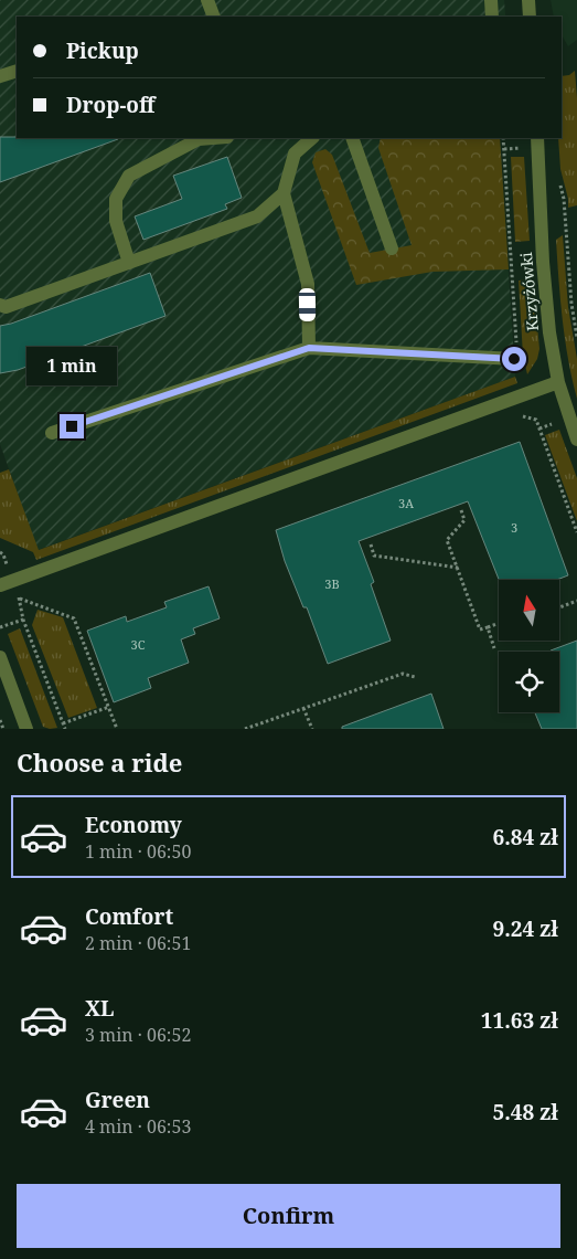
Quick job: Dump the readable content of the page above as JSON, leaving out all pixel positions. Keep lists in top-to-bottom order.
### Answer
{
  "streets": {
    "street": ["Krzyżówki"]
  },
  "house_numbers": [
    "3A",
    "3",
    "3B",
    "3C"
  ],
  "north": "top",
  "page": {
    "banner": ["Pickup", "Drop-off"],
    "bubble": "1 min",
    "heading": "Choose a ride",
    "list": [
      {
        "name": "Economy",
        "note": "1 min · 06:50",
        "value": "6.84 zł"
      },
      {
        "name": "Comfort",
        "note": "2 min · 06:51",
        "value": "9.24 zł"
      },
      {
        "name": "XL",
        "note": "3 min · 06:52",
        "value": "11.63 zł"
      },
      {
        "name": "Green",
        "note": "4 min · 06:53",
        "value": "5.48 zł"
      }
    ],
    "buttons": "Confirm"
  }
}
